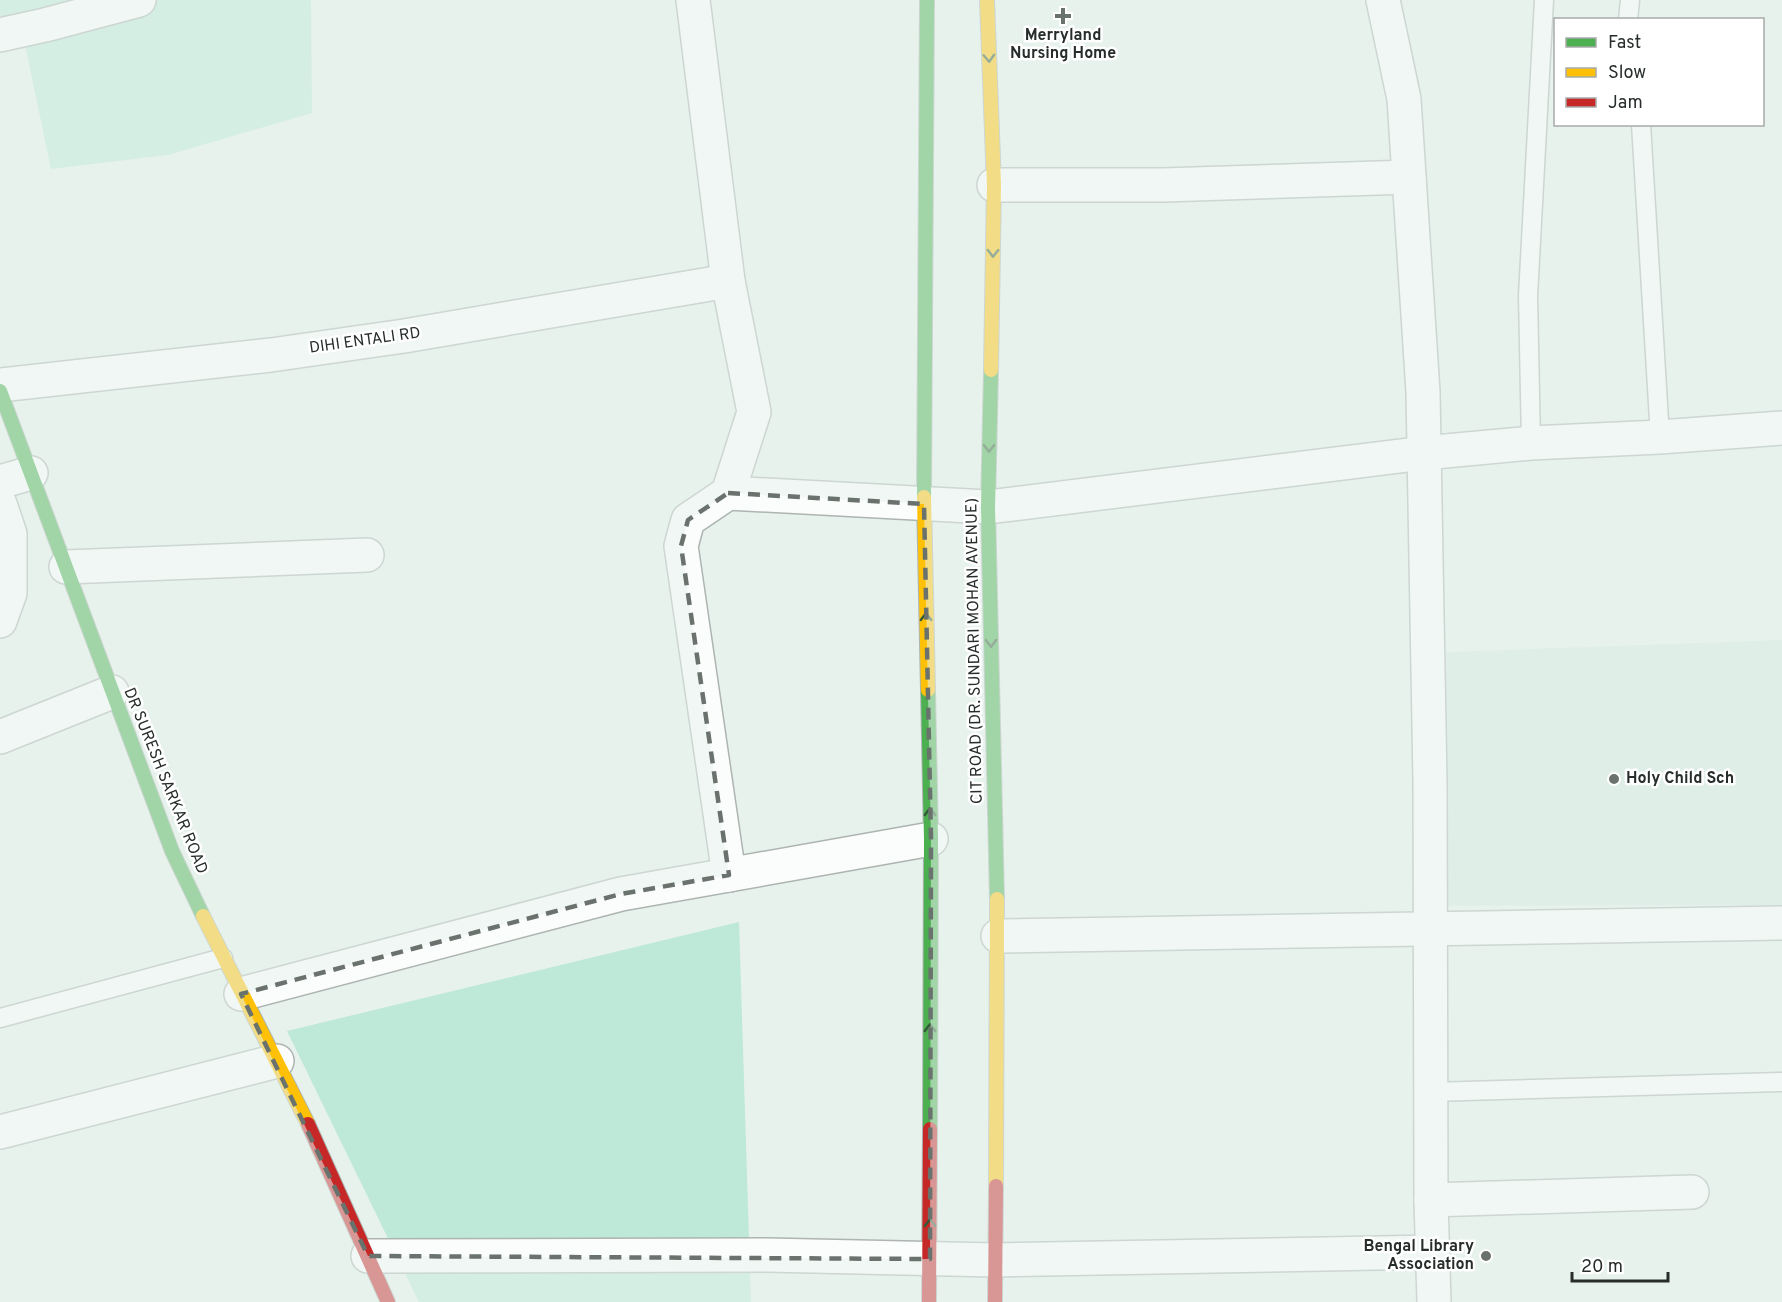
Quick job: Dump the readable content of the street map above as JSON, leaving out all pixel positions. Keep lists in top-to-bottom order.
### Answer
{
  "streets": {
    "main road": ["CIT ROAD (DR. SUNDARI MOHAN AVENUE)", "DR SURESH SARKAR ROAD"],
    "street": ["DIHI ENTALI RD"]
  },
  "places": {
    "health": ["Merryland Nursing Home"],
    "other": ["Holy Child Sch", "Bengal Library Association"]
  },
  "legend": ["Fast", "Slow", "Jam"],
  "scale_bar": "20 m"
}
